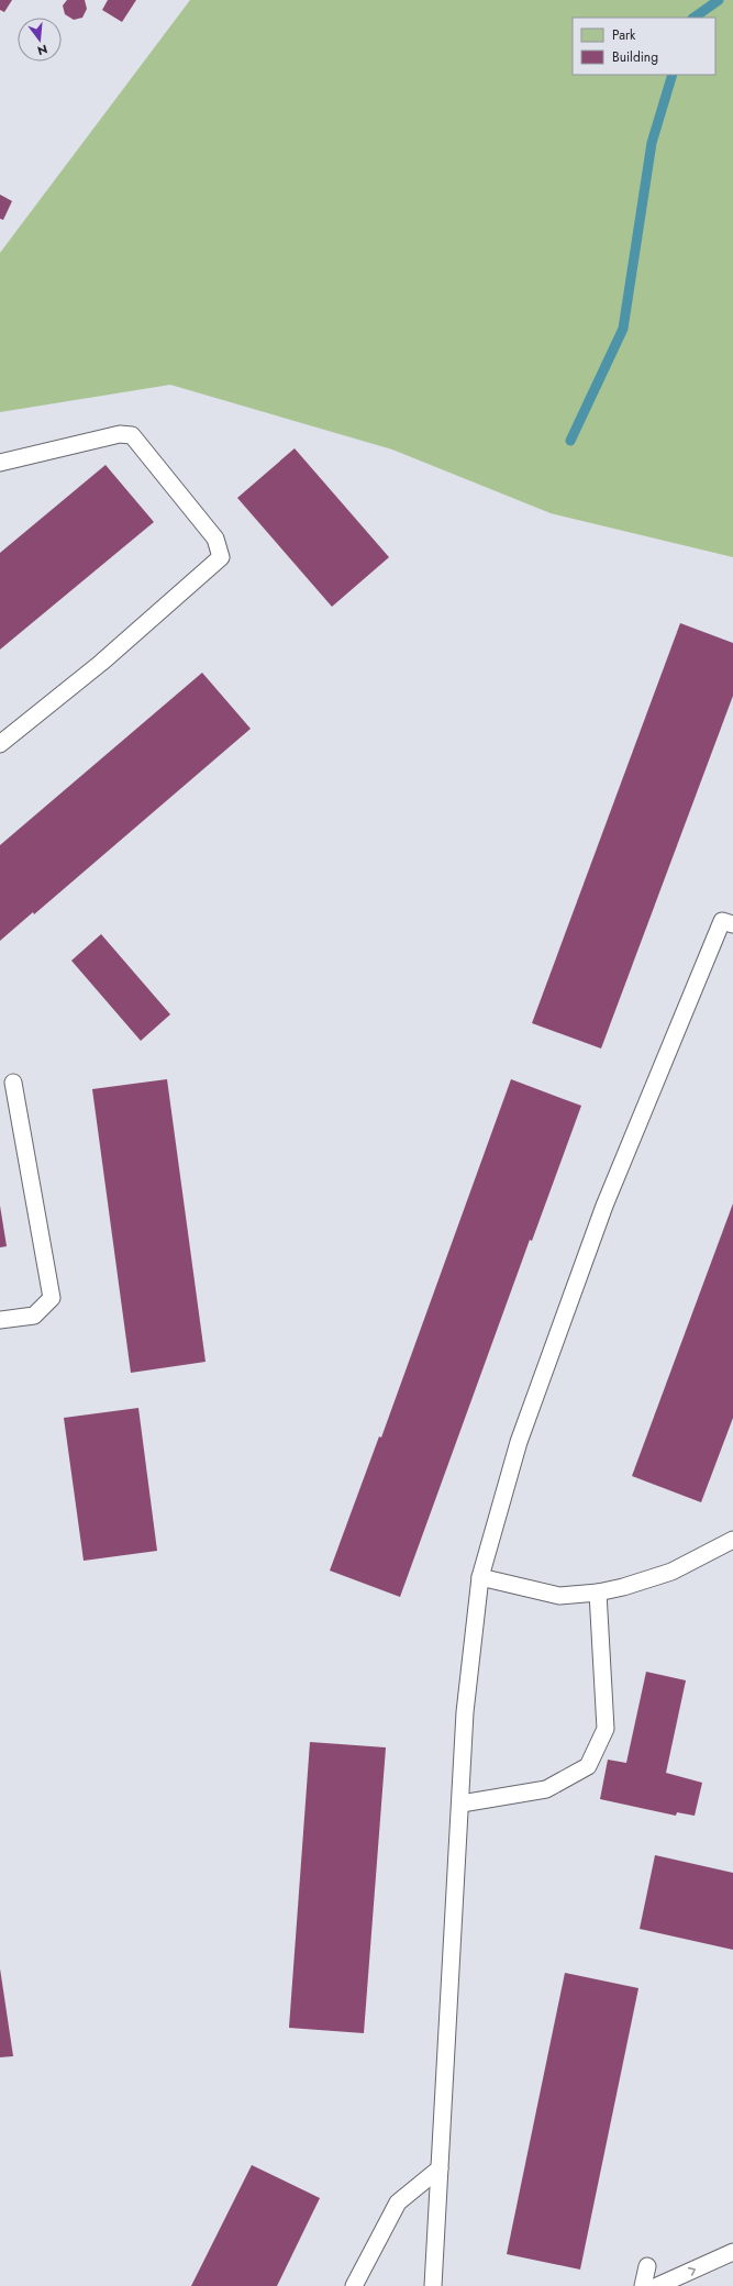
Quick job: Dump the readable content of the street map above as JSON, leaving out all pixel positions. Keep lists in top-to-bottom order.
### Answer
{
  "legend": ["Park", "Building"],
  "north": "bottom"
}
